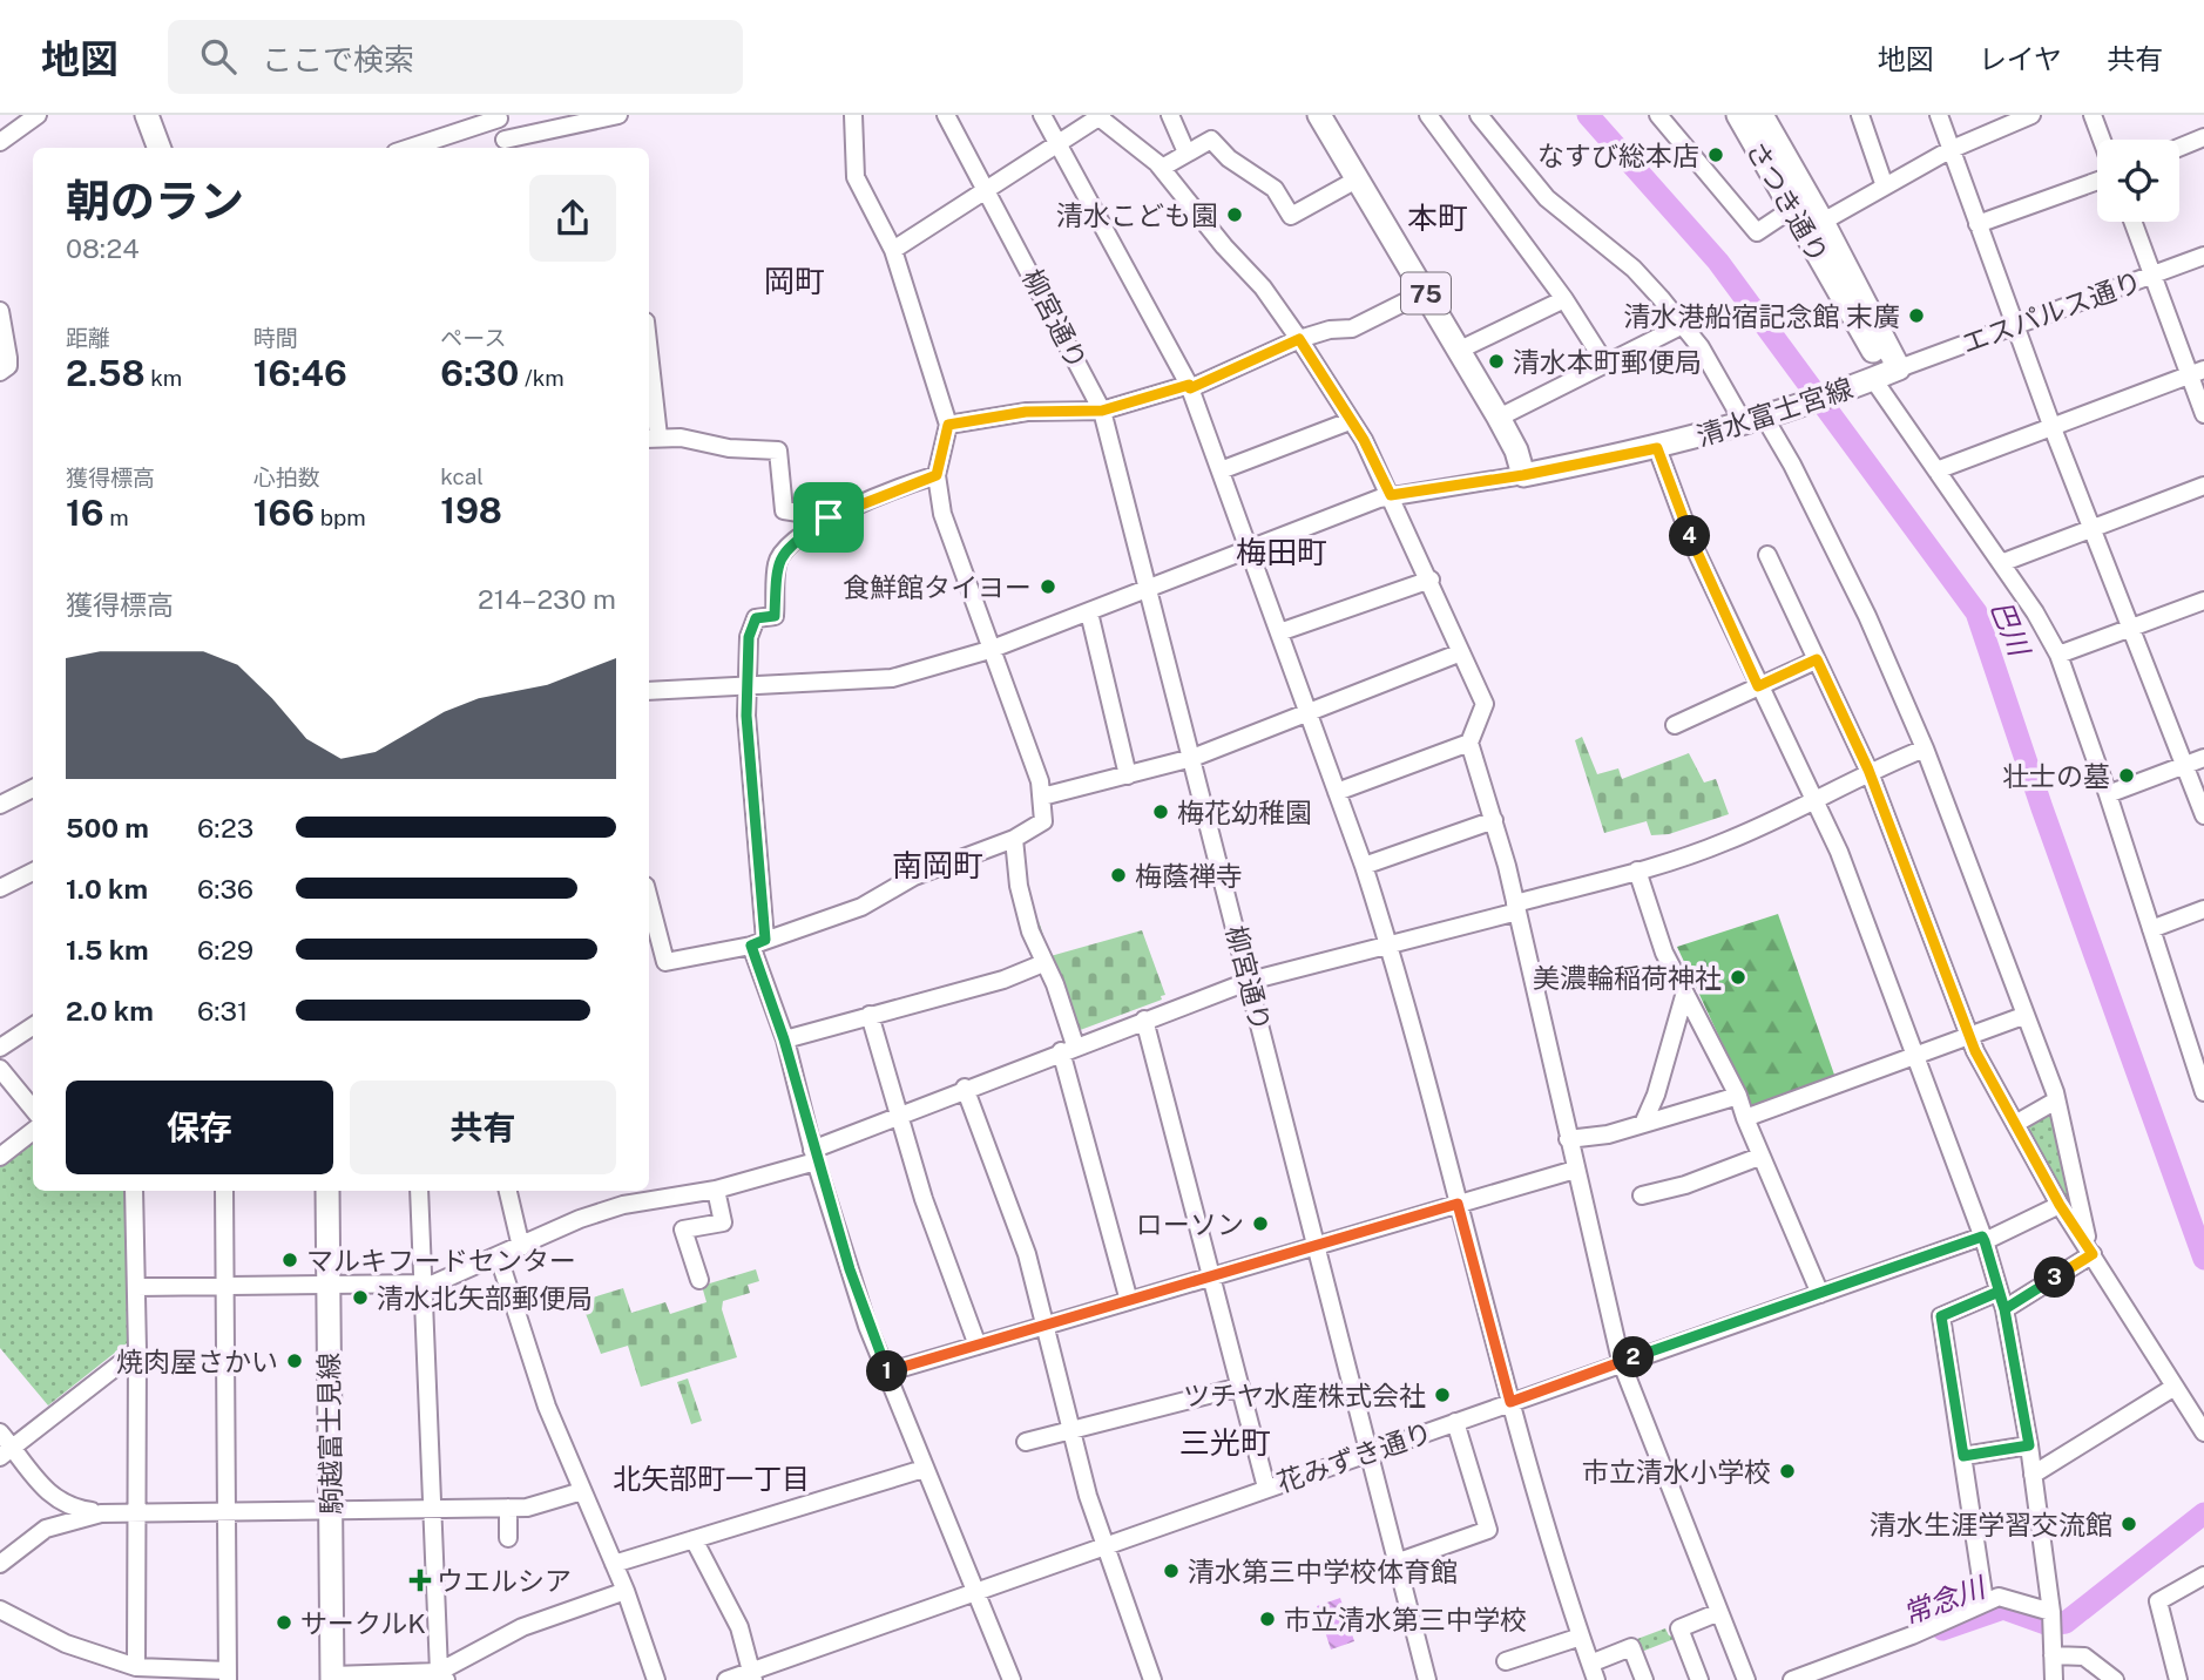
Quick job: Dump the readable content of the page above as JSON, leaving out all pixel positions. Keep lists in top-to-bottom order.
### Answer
{
  "streets": {
    "main road": [
      "さつき通り",
      "75",
      "清水富士宮線",
      "駒越富士見線"
    ],
    "street": ["エスパルス通り", "柳宮通り", "花みずき通り"]
  },
  "crossings": [
    ["さつき通り", "エスパルス通り"],
    ["さつき通り", "清水富士宮線"],
    ["75", "清水富士宮線"],
    ["エスパルス通り", "清水富士宮線"],
    ["柳宮通り", "花みずき通り"]
  ],
  "districts": [
    "本町",
    "岡町",
    "梅田町",
    "南岡町",
    "三光町",
    "北矢部町一丁目"
  ],
  "water": ["巴川", "常念川"],
  "places": {
    "other": [
      "なすび総本店",
      "清水こども園",
      "清水港船宿記念館 末廣",
      "清水本町郵便局",
      "食鮮館タイヨー",
      "壮士の墓",
      "梅花幼稚園",
      "梅蔭禅寺",
      "美濃輪稲荷神社",
      "ローソン",
      "マルキフードセンター",
      "清水北矢部郵便局",
      "焼肉屋さかい",
      "ツチヤ水産株式会社",
      "市立清水小学校",
      "清水生涯学習交流館",
      "清水第三中学校体育館",
      "市立清水第三中学校",
      "サークルK"
    ],
    "health": ["ウエルシア"]
  },
  "page": {
    "header": "地図",
    "search": "ここで検索",
    "nav": ["地図", "レイヤ", "共有"],
    "heading": ["朝のラン", "08:24"],
    "stats": [
      ["距離", "2.58 km"],
      ["時間", "16:46"],
      ["ペース", "6:30 /km"],
      ["獲得標高", "16 m"],
      ["心拍数", "166 bpm"],
      ["kcal", "198"]
    ],
    "pins": [
      "4",
      "3",
      "2",
      "1"
    ],
    "chart": ["獲得標高", "214–230 m"],
    "list": [
      {
        "name": "500 m",
        "note": "6:23"
      },
      {
        "name": "1.0 km",
        "note": "6:36"
      },
      {
        "name": "1.5 km",
        "note": "6:29"
      },
      {
        "name": "2.0 km",
        "note": "6:31"
      }
    ],
    "buttons": ["保存", "共有"]
  }
}
